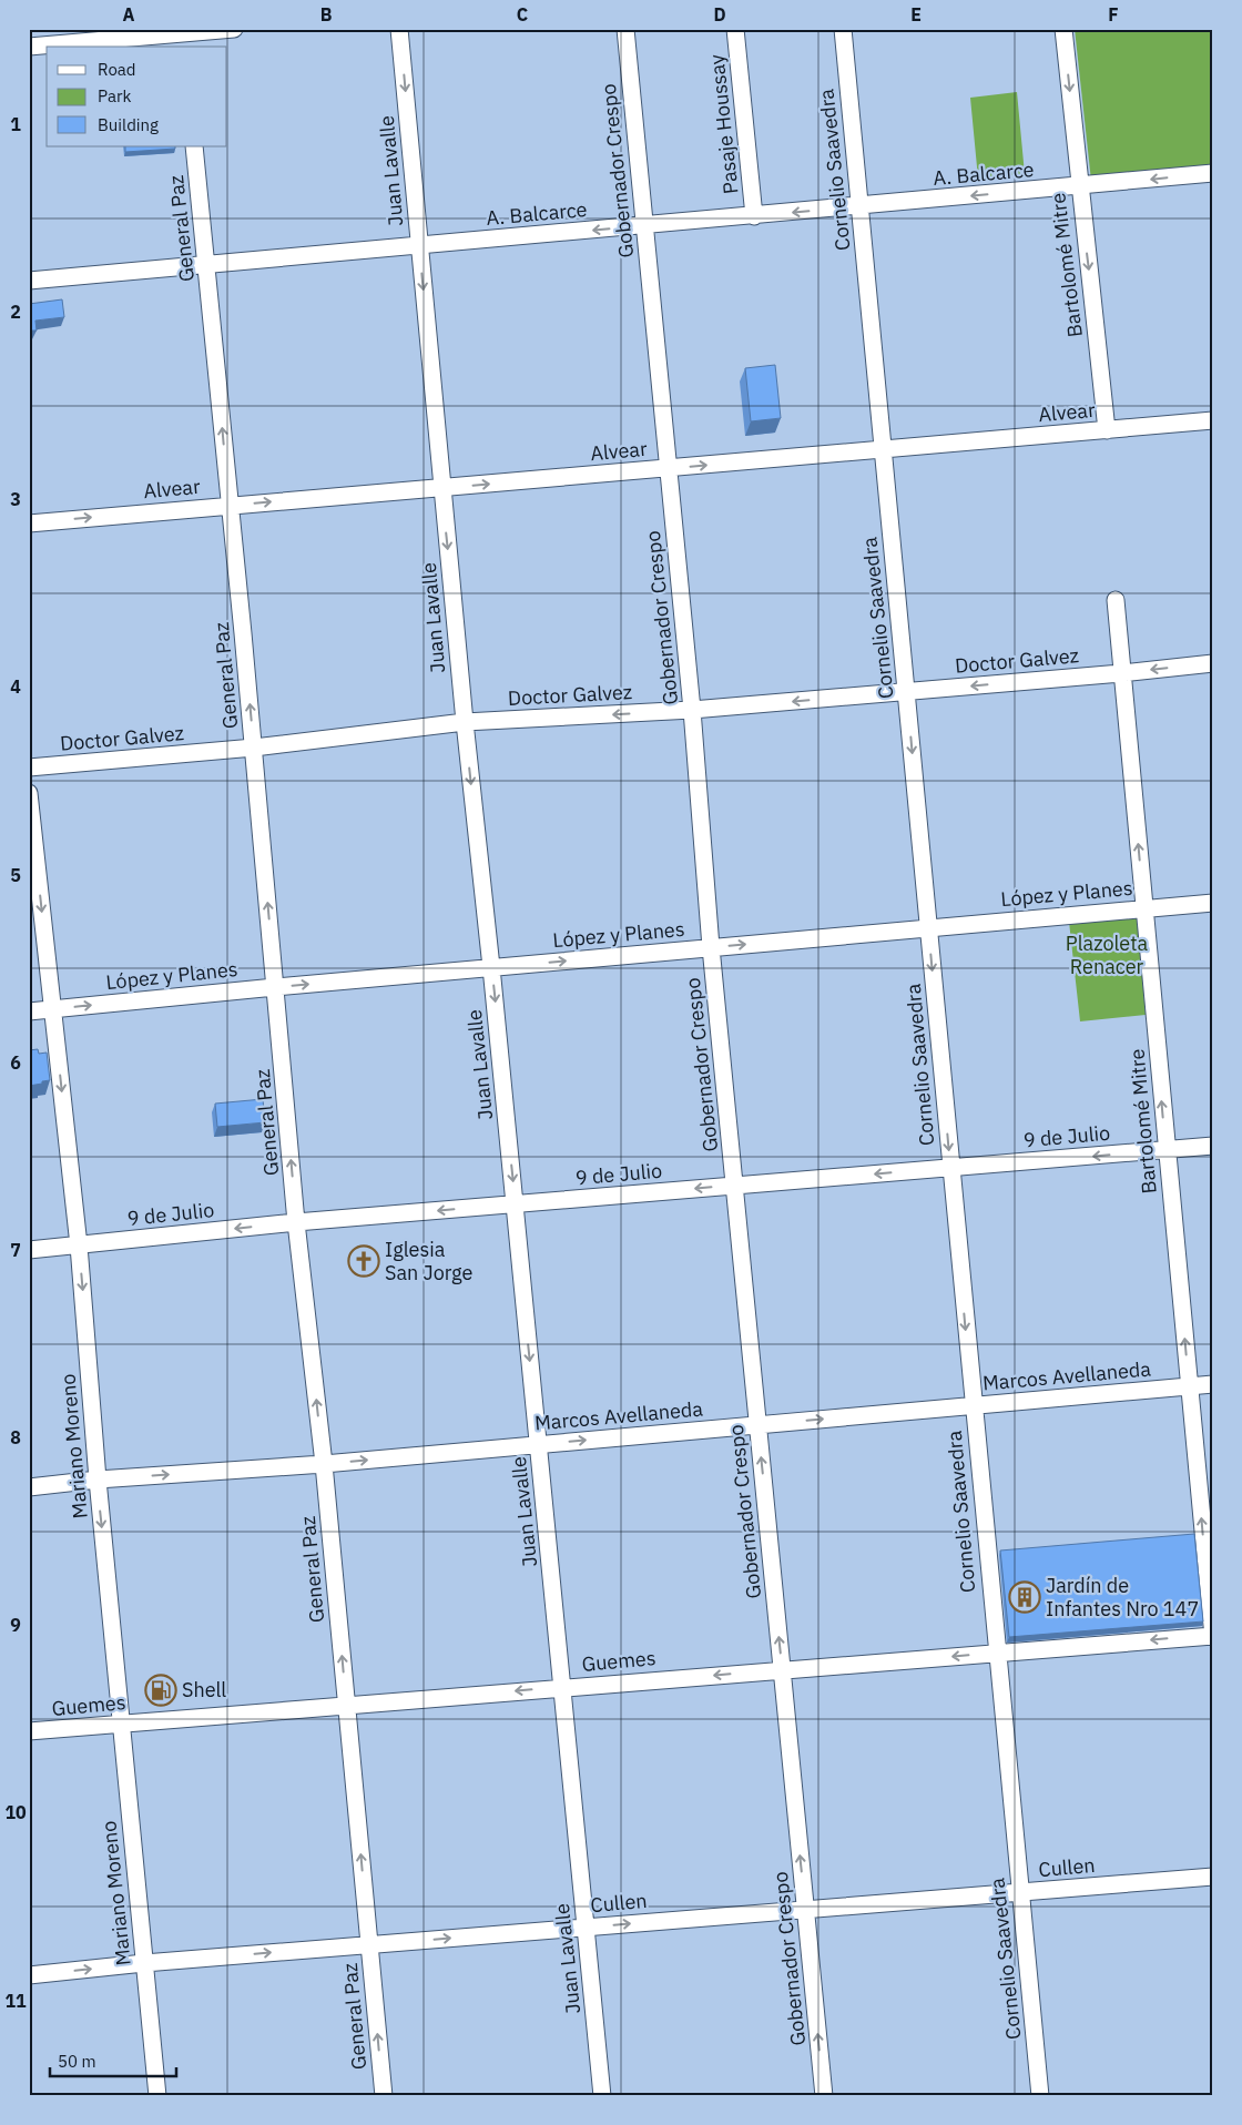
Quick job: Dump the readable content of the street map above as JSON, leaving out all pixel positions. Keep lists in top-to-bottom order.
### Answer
{
  "streets": {
    "street": [
      "Pasaje Houssay",
      "Cornelio Saavedra",
      "Juan Lavalle",
      "Gobernador Crespo",
      "A. Balcarce",
      "General Paz",
      "Bartolomé Mitre",
      "Alvear",
      "Doctor Galvez",
      "López y Planes",
      "9 de Julio",
      "Marcos Avellaneda",
      "Mariano Moreno",
      "Guemes",
      "Cullen"
    ]
  },
  "crossings": [
    ["Pasaje Houssay", "A. Balcarce"],
    ["Cornelio Saavedra", "A. Balcarce"],
    ["Cornelio Saavedra", "Alvear"],
    ["Cornelio Saavedra", "Doctor Galvez"],
    ["Cornelio Saavedra", "López y Planes"],
    ["Cornelio Saavedra", "9 de Julio"],
    ["Cornelio Saavedra", "Marcos Avellaneda"],
    ["Cornelio Saavedra", "Guemes"],
    ["Cornelio Saavedra", "Cullen"],
    ["Juan Lavalle", "A. Balcarce"],
    ["Juan Lavalle", "Alvear"],
    ["Juan Lavalle", "Doctor Galvez"],
    ["Juan Lavalle", "López y Planes"],
    ["Juan Lavalle", "9 de Julio"],
    ["Juan Lavalle", "Marcos Avellaneda"],
    ["Juan Lavalle", "Guemes"],
    ["Juan Lavalle", "Cullen"],
    ["Gobernador Crespo", "A. Balcarce"],
    ["Gobernador Crespo", "Alvear"],
    ["Gobernador Crespo", "Doctor Galvez"],
    ["Gobernador Crespo", "López y Planes"],
    ["Gobernador Crespo", "9 de Julio"],
    ["Gobernador Crespo", "Marcos Avellaneda"],
    ["Gobernador Crespo", "Guemes"],
    ["Gobernador Crespo", "Cullen"],
    ["A. Balcarce", "General Paz"],
    ["A. Balcarce", "Bartolomé Mitre"],
    ["General Paz", "Alvear"],
    ["General Paz", "Doctor Galvez"],
    ["General Paz", "López y Planes"],
    ["General Paz", "9 de Julio"],
    ["General Paz", "Marcos Avellaneda"],
    ["General Paz", "Guemes"],
    ["General Paz", "Cullen"],
    ["Bartolomé Mitre", "Alvear"],
    ["Bartolomé Mitre", "Doctor Galvez"],
    ["Bartolomé Mitre", "López y Planes"],
    ["Bartolomé Mitre", "9 de Julio"],
    ["Bartolomé Mitre", "Marcos Avellaneda"],
    ["Bartolomé Mitre", "Guemes"],
    ["López y Planes", "Mariano Moreno"],
    ["9 de Julio", "Mariano Moreno"],
    ["Marcos Avellaneda", "Mariano Moreno"],
    ["Mariano Moreno", "Guemes"],
    ["Mariano Moreno", "Cullen"]
  ],
  "one_way": [
    "Juan Lavalle",
    "A. Balcarce",
    "General Paz",
    "Alvear",
    "Doctor Galvez",
    "López y Planes",
    "9 de Julio",
    "Marcos Avellaneda",
    "Mariano Moreno",
    "Guemes",
    "Cullen"
  ],
  "parks": ["Plazoleta Renacer"],
  "places": {
    "church": ["Iglesia San Jorge"],
    "building": ["Jardín de Infantes Nro 147"],
    "fuel station": ["Shell"]
  },
  "legend": ["Road", "Park", "Building"],
  "scale_bar": "50 m",
  "grid": {
    "columns": [
      "A",
      "B",
      "C",
      "D",
      "E",
      "F"
    ],
    "rows": [
      "1",
      "2",
      "3",
      "4",
      "5",
      "6",
      "7",
      "8",
      "9",
      "10",
      "11"
    ]
  }
}
